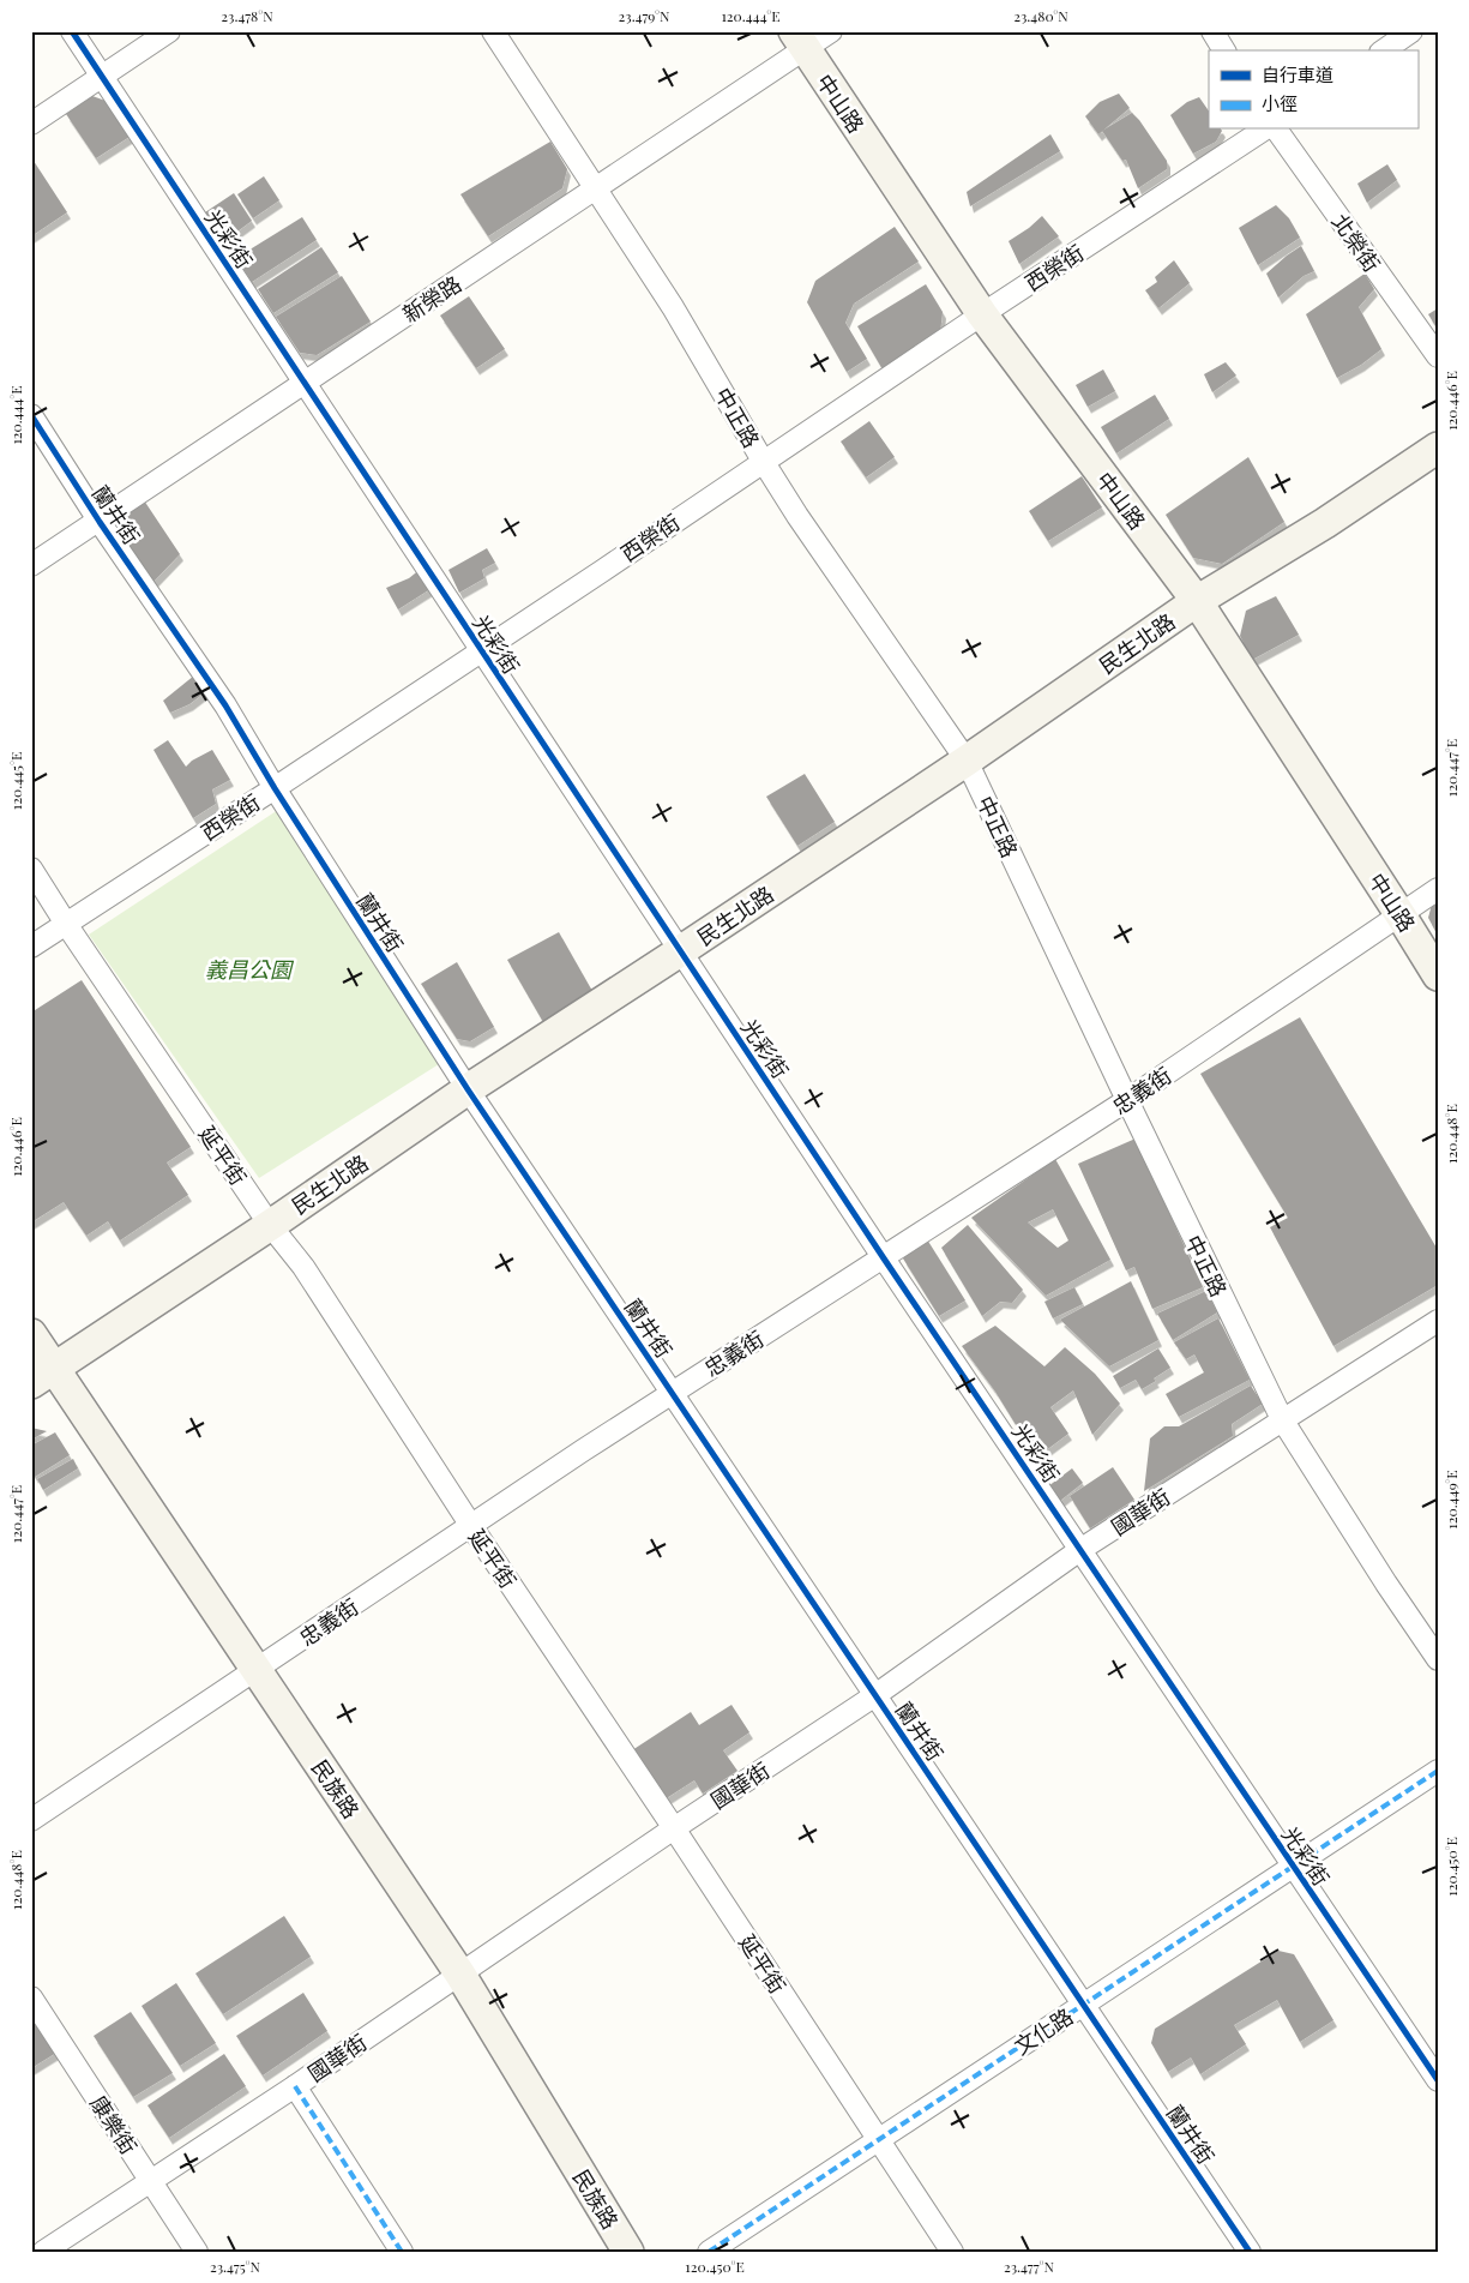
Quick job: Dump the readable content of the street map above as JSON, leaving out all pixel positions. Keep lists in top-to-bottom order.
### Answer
{
  "streets": {
    "main road": ["中山路", "民生北路", "民族路"],
    "street": [
      "光彩街",
      "北榮街",
      "西榮街",
      "新榮路",
      "中正路",
      "蘭井街",
      "忠義街",
      "延平街",
      "國華街",
      "文化路",
      "康樂街"
    ]
  },
  "crossings": [
    ["中山路", "西榮街"],
    ["中山路", "新榮路"],
    ["中山路", "民生北路"],
    ["中山路", "忠義街"],
    ["光彩街", "西榮街"],
    ["光彩街", "新榮路"],
    ["光彩街", "民生北路"],
    ["光彩街", "忠義街"],
    ["光彩街", "國華街"],
    ["光彩街", "文化路"],
    ["西榮街", "中正路"],
    ["西榮街", "蘭井街"],
    ["西榮街", "延平街"],
    ["新榮路", "中正路"],
    ["新榮路", "蘭井街"],
    ["中正路", "民生北路"],
    ["中正路", "忠義街"],
    ["中正路", "國華街"],
    ["蘭井街", "民生北路"],
    ["蘭井街", "忠義街"],
    ["蘭井街", "國華街"],
    ["蘭井街", "文化路"],
    ["民生北路", "延平街"],
    ["民生北路", "民族路"],
    ["忠義街", "延平街"],
    ["忠義街", "民族路"],
    ["延平街", "國華街"],
    ["延平街", "文化路"],
    ["國華街", "民族路"],
    ["國華街", "康樂街"]
  ],
  "parks": ["義昌公園"],
  "legend": ["自行車道", "小徑"],
  "coordinates": [
    "23.478°N",
    "23.479°N",
    "120.444°E",
    "23.480°N",
    "120.446°E",
    "120.447°E",
    "120.445°E",
    "120.448°E",
    "120.449°E",
    "120.450°E",
    "23.475°N",
    "23.477°N"
  ]
}
